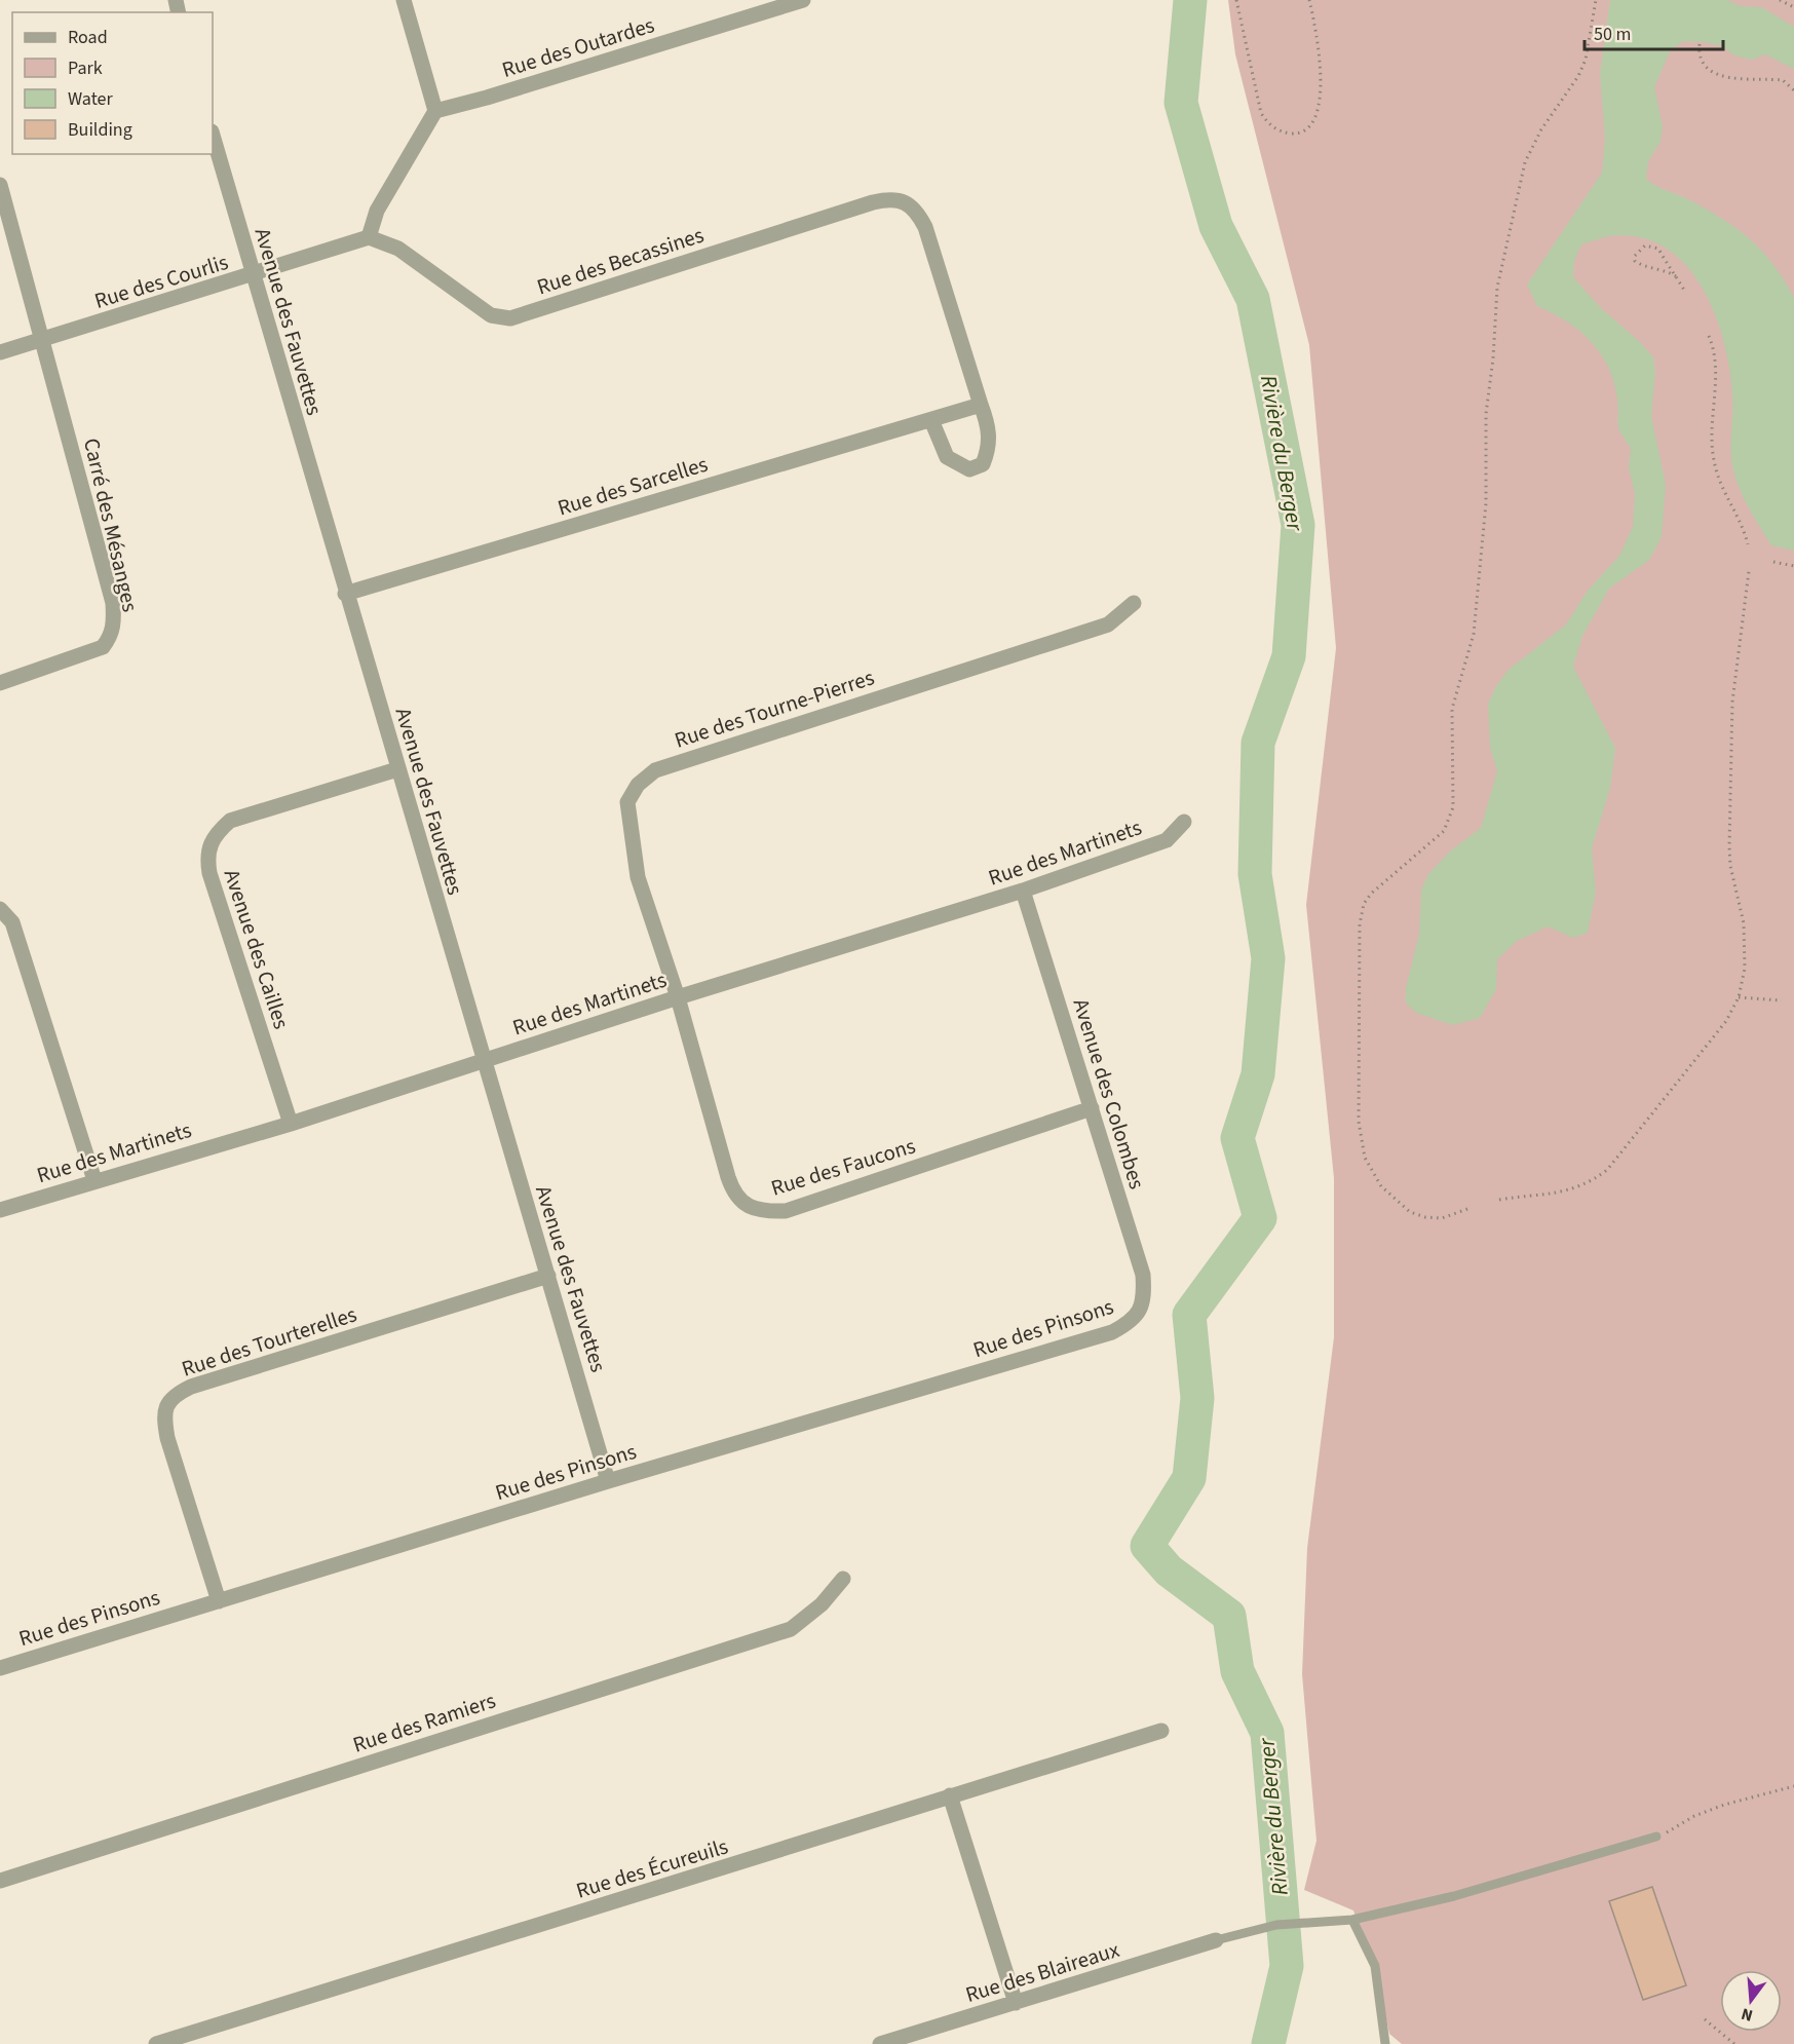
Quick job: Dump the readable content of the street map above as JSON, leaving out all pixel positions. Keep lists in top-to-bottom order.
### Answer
{
  "streets": {
    "street": [
      "Rue des Outardes",
      "Rue des Becassines",
      "Rue des Courlis",
      "Avenue des Fauvettes",
      "Rue des Sarcelles",
      "Carré des Mésanges",
      "Rue des Tourne-Pierres",
      "Rue des Martinets",
      "Avenue des Cailles",
      "Avenue des Colombes",
      "Rue des Faucons",
      "Rue des Pinsons",
      "Rue des Tourterelles",
      "Rue des Ramiers",
      "Rue des Écureuils",
      "Rue des Blaireaux"
    ]
  },
  "crossings": [
    ["Rue des Becassines", "Rue des Courlis"],
    ["Rue des Becassines", "Rue des Sarcelles"],
    ["Rue des Courlis", "Avenue des Fauvettes"],
    ["Rue des Courlis", "Carré des Mésanges"],
    ["Avenue des Fauvettes", "Rue des Sarcelles"],
    ["Avenue des Fauvettes", "Rue des Martinets"],
    ["Avenue des Fauvettes", "Avenue des Cailles"],
    ["Avenue des Fauvettes", "Rue des Pinsons"],
    ["Avenue des Fauvettes", "Rue des Tourterelles"],
    ["Rue des Tourne-Pierres", "Rue des Martinets"],
    ["Rue des Tourne-Pierres", "Rue des Faucons"],
    ["Rue des Martinets", "Avenue des Cailles"],
    ["Rue des Martinets", "Avenue des Colombes"],
    ["Rue des Martinets", "Rue des Faucons"],
    ["Avenue des Colombes", "Rue des Faucons"],
    ["Avenue des Colombes", "Rue des Pinsons"],
    ["Rue des Pinsons", "Rue des Tourterelles"]
  ],
  "water": ["Rivière du Berger"],
  "legend": [
    "Road",
    "Park",
    "Water",
    "Building"
  ],
  "scale_bar": "50 m",
  "north": "bottom"
}
